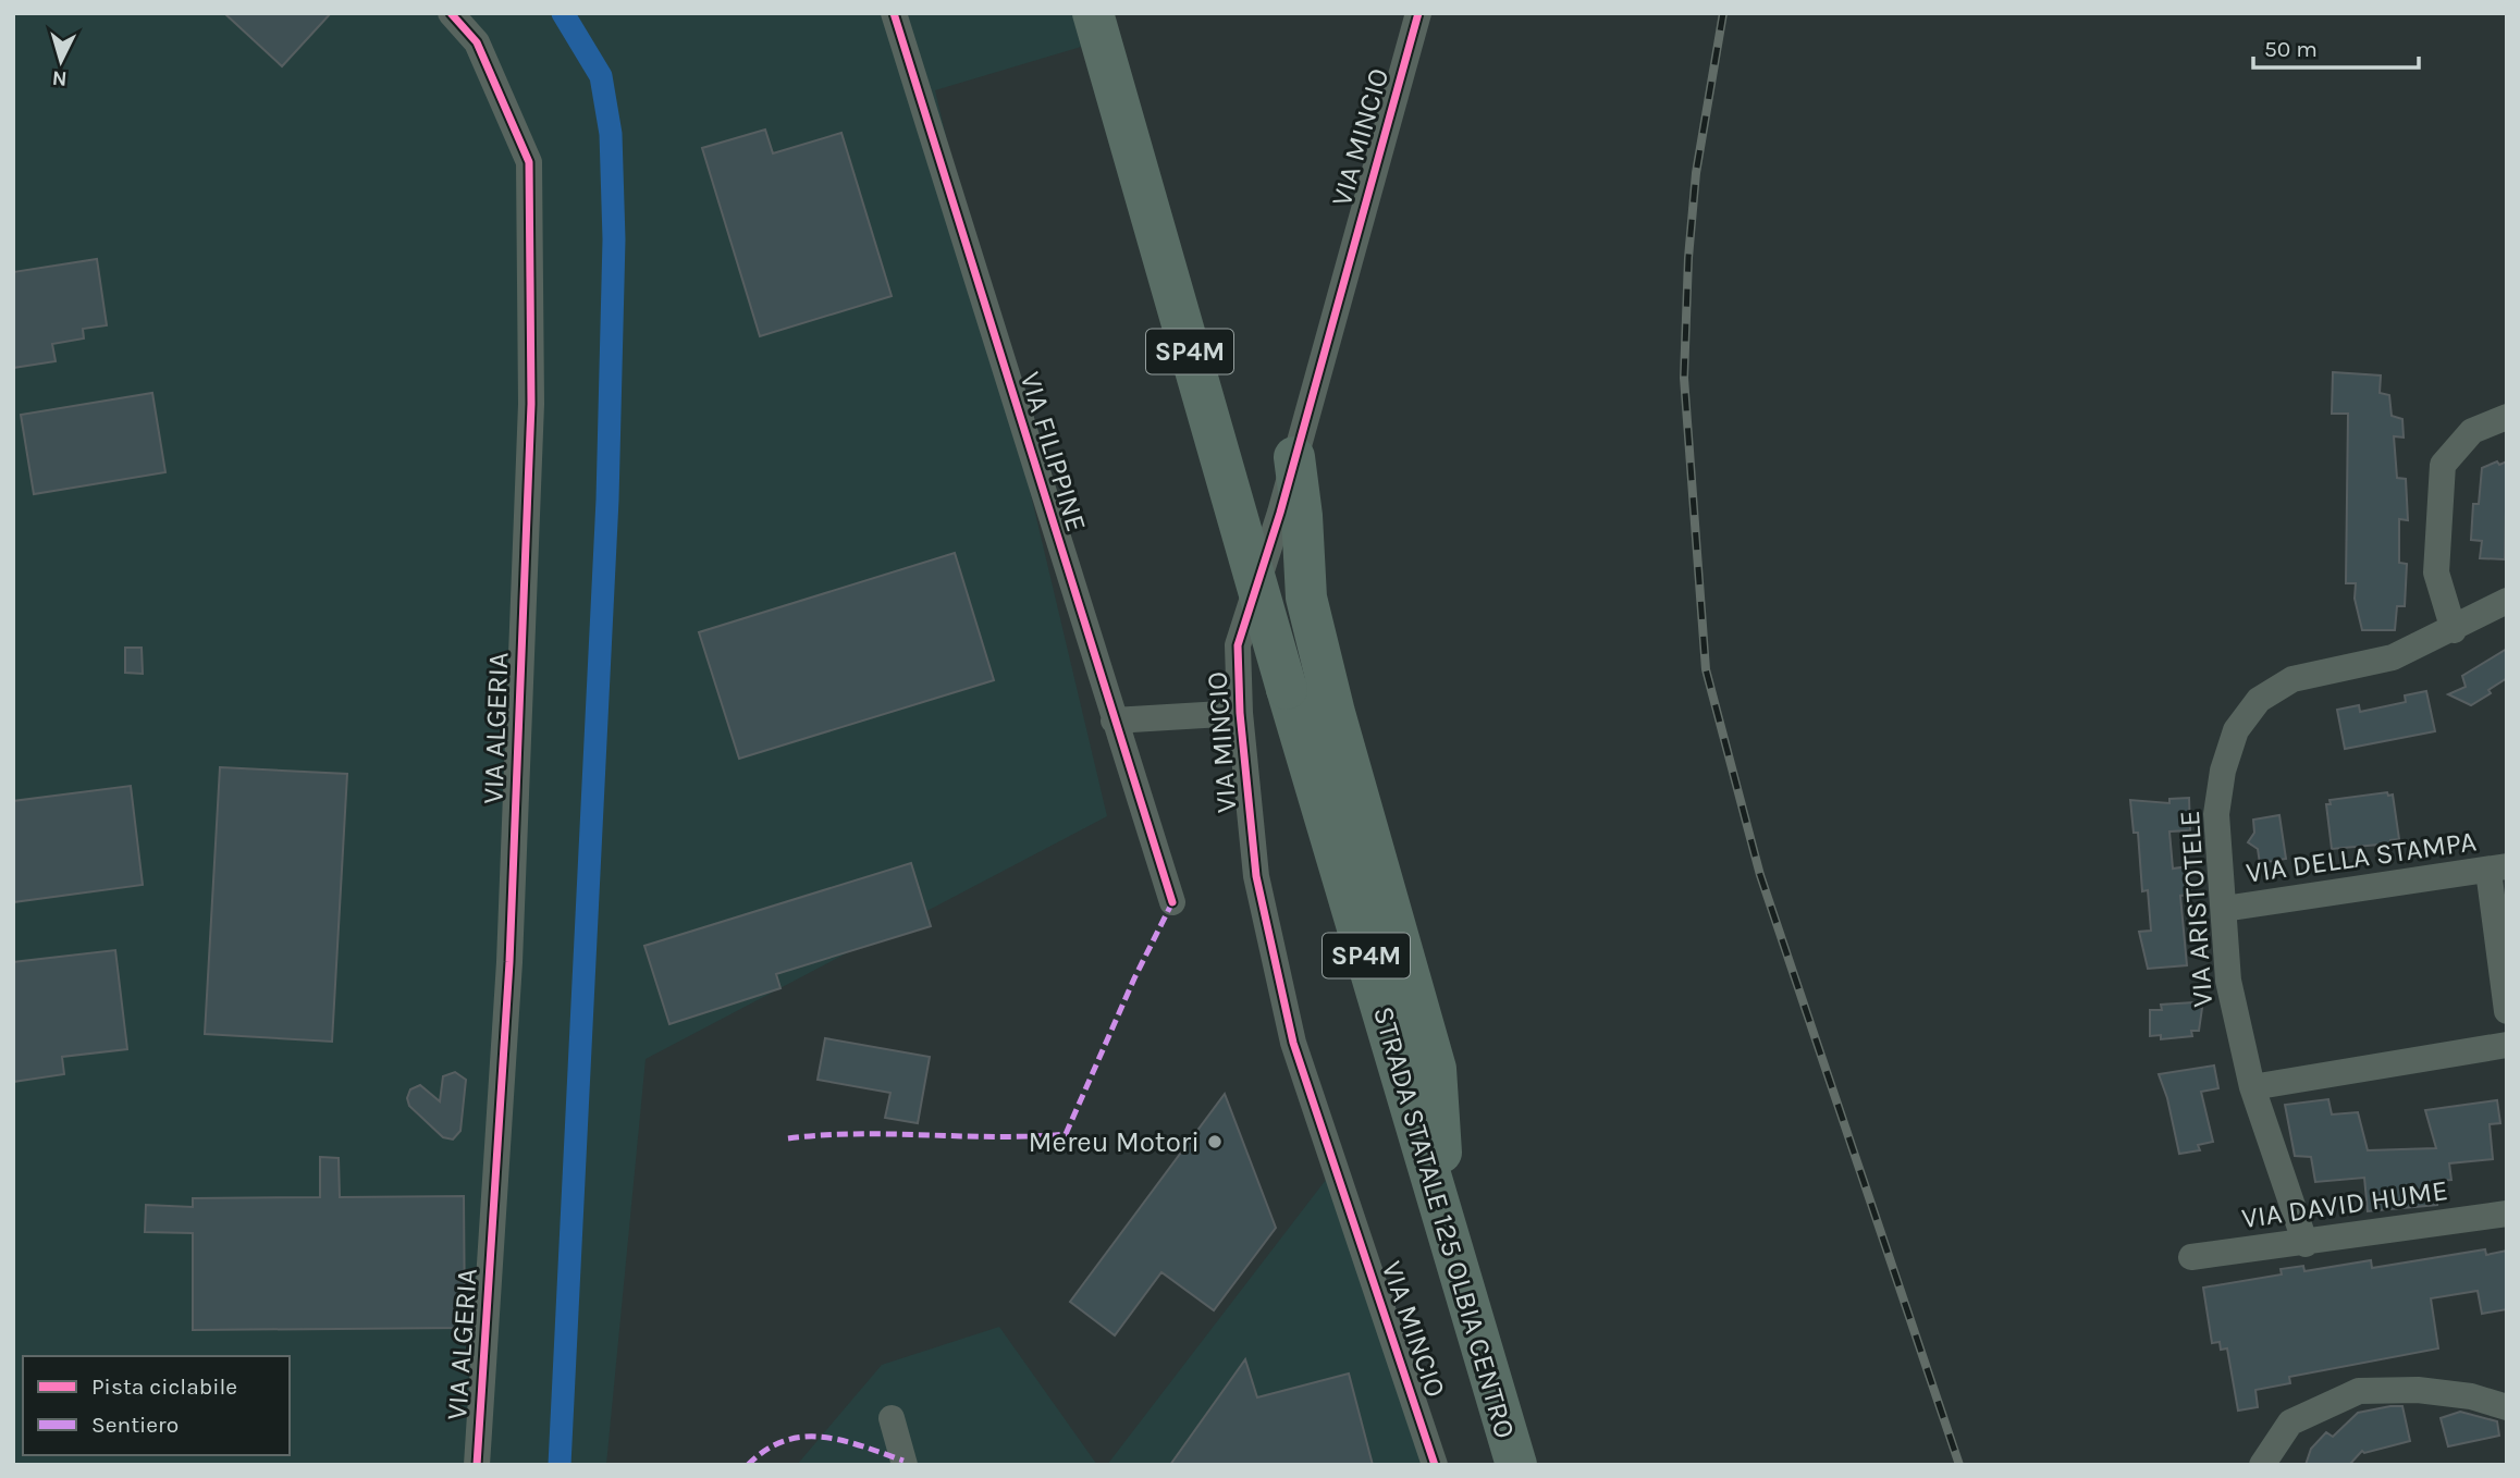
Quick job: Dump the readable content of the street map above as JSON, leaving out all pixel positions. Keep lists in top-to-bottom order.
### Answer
{
  "streets": {
    "main road": ["SP4M", "STRADA STATALE 125 OLBIA CENTRO"],
    "street": [
      "VIA MINCIO",
      "VIA FILIPPINE",
      "VIA ALGERIA",
      "VIA DELLA STAMPA",
      "VIA ARISTOTELE",
      "VIA DAVID HUME"
    ]
  },
  "crossings": [
    ["VIA DELLA STAMPA", "VIA ARISTOTELE"],
    ["VIA ARISTOTELE", "VIA DAVID HUME"]
  ],
  "places": ["Mereu Motori"],
  "legend": ["Pista ciclabile", "Sentiero"],
  "scale_bar": "50 m",
  "north": "bottom"
}
